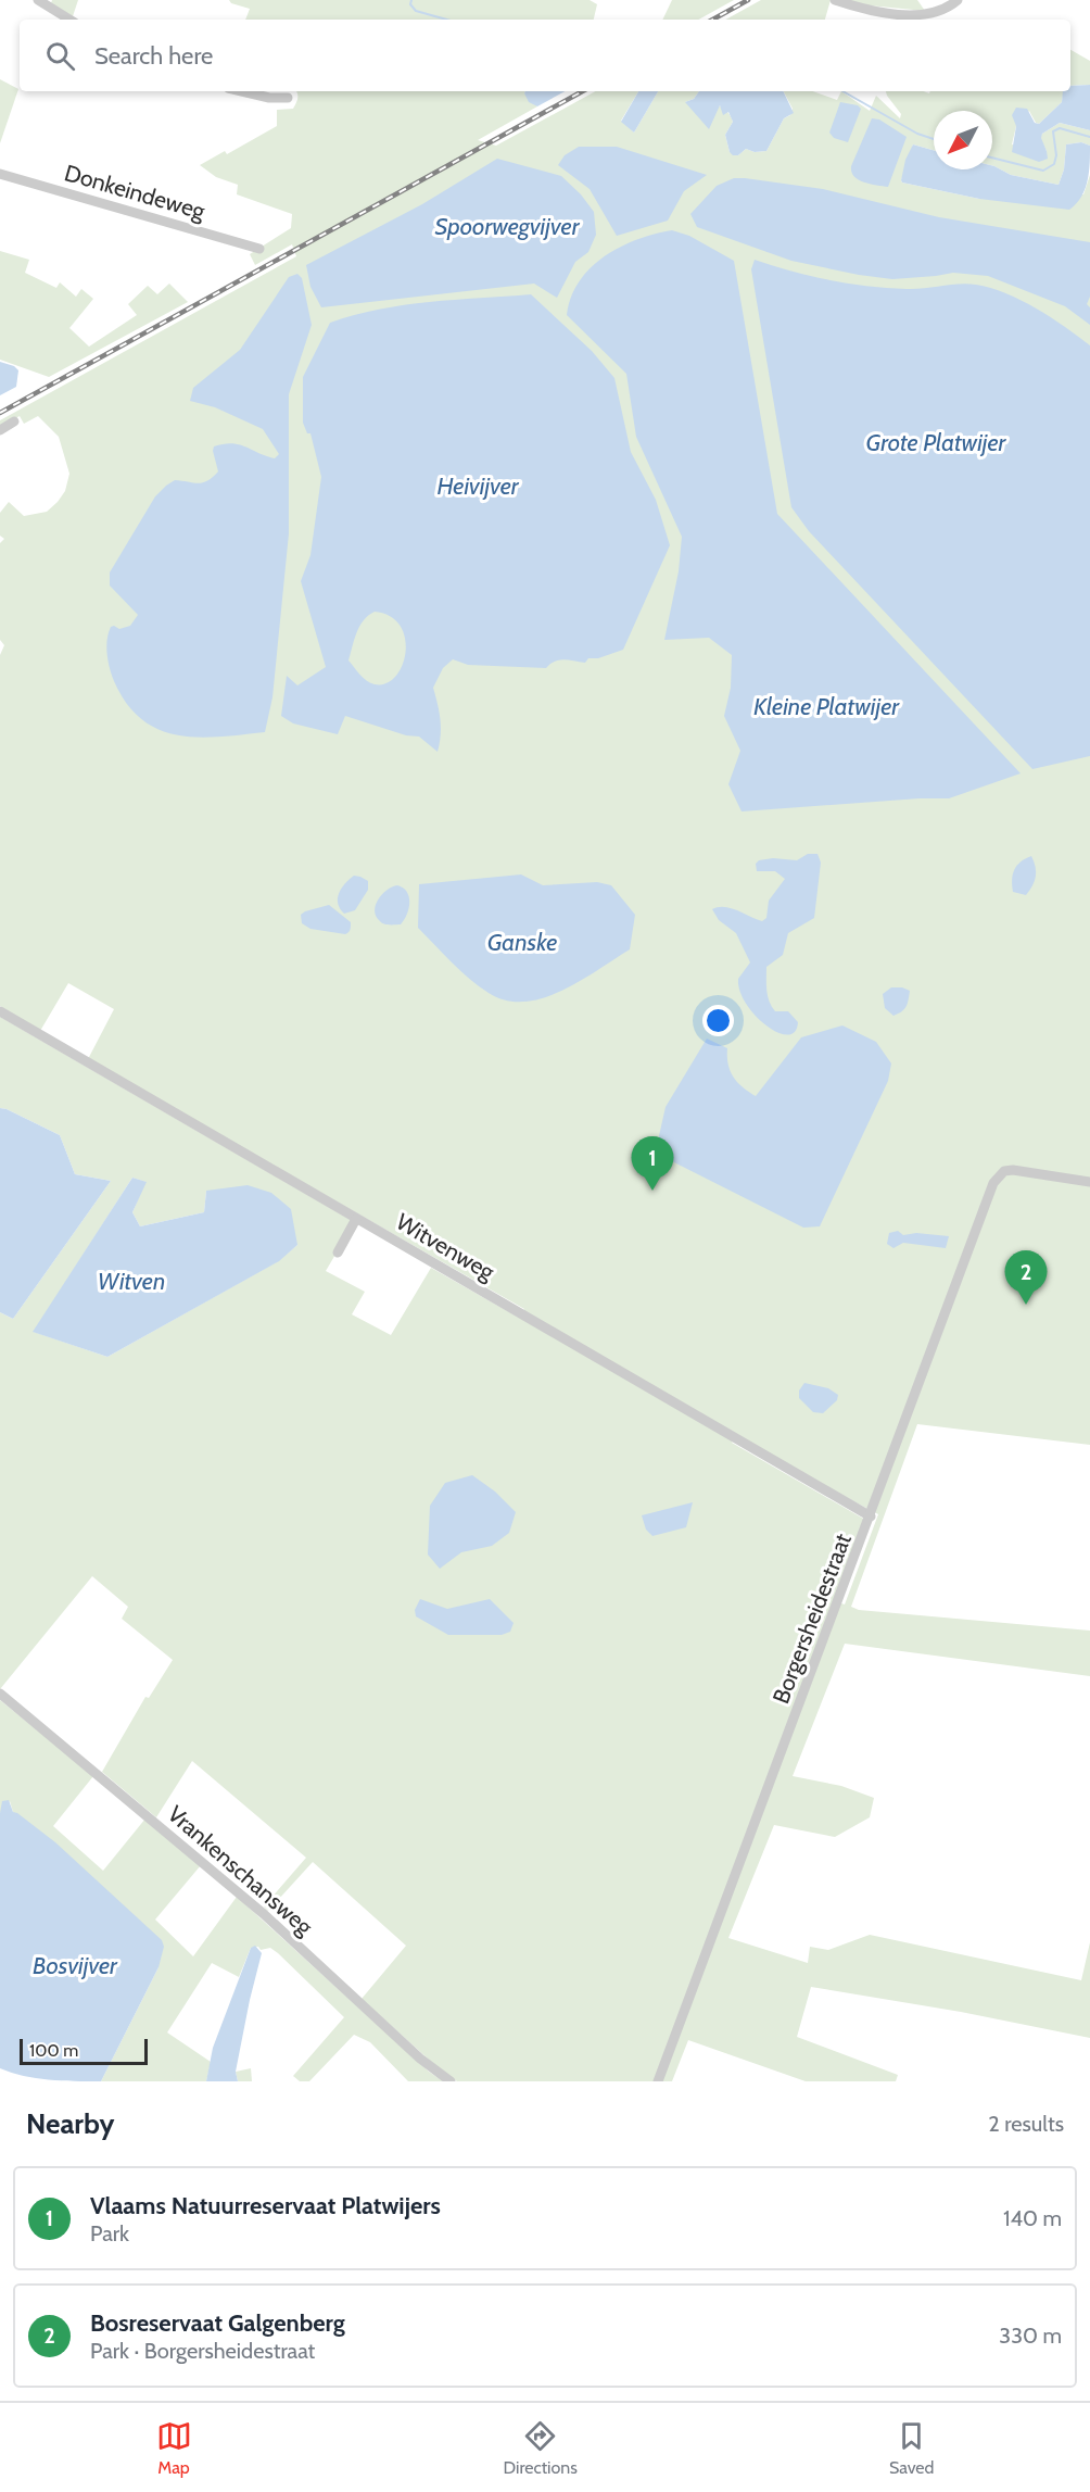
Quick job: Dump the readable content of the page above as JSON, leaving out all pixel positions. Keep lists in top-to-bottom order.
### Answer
{
  "streets": {
    "street": [
      "Donkeindeweg",
      "Witvenweg",
      "Borgersheidestraat",
      "Vrankenschansweg"
    ]
  },
  "crossings": [
    ["Witvenweg", "Borgersheidestraat"]
  ],
  "water": [
    "Spoorwegvijver",
    "Grote Platwijer",
    "Heivijver",
    "Kleine Platwijer",
    "Ganske",
    "Witven",
    "Bosvijver"
  ],
  "scale_bar": "100 m",
  "north": "bottom left",
  "page": {
    "search": "Search here",
    "pins": ["1", "2"],
    "scale": "100 m",
    "heading": ["Nearby", "2 results"],
    "list": [
      {
        "mark": "1",
        "name": "Vlaams Natuurreservaat Platwijers",
        "note": "Park",
        "value": "140 m"
      },
      {
        "mark": "2",
        "name": "Bosreservaat Galgenberg",
        "note": "Park · Borgersheidestraat",
        "value": "330 m"
      }
    ],
    "nav": ["Map", "Directions", "Saved"]
  }
}
